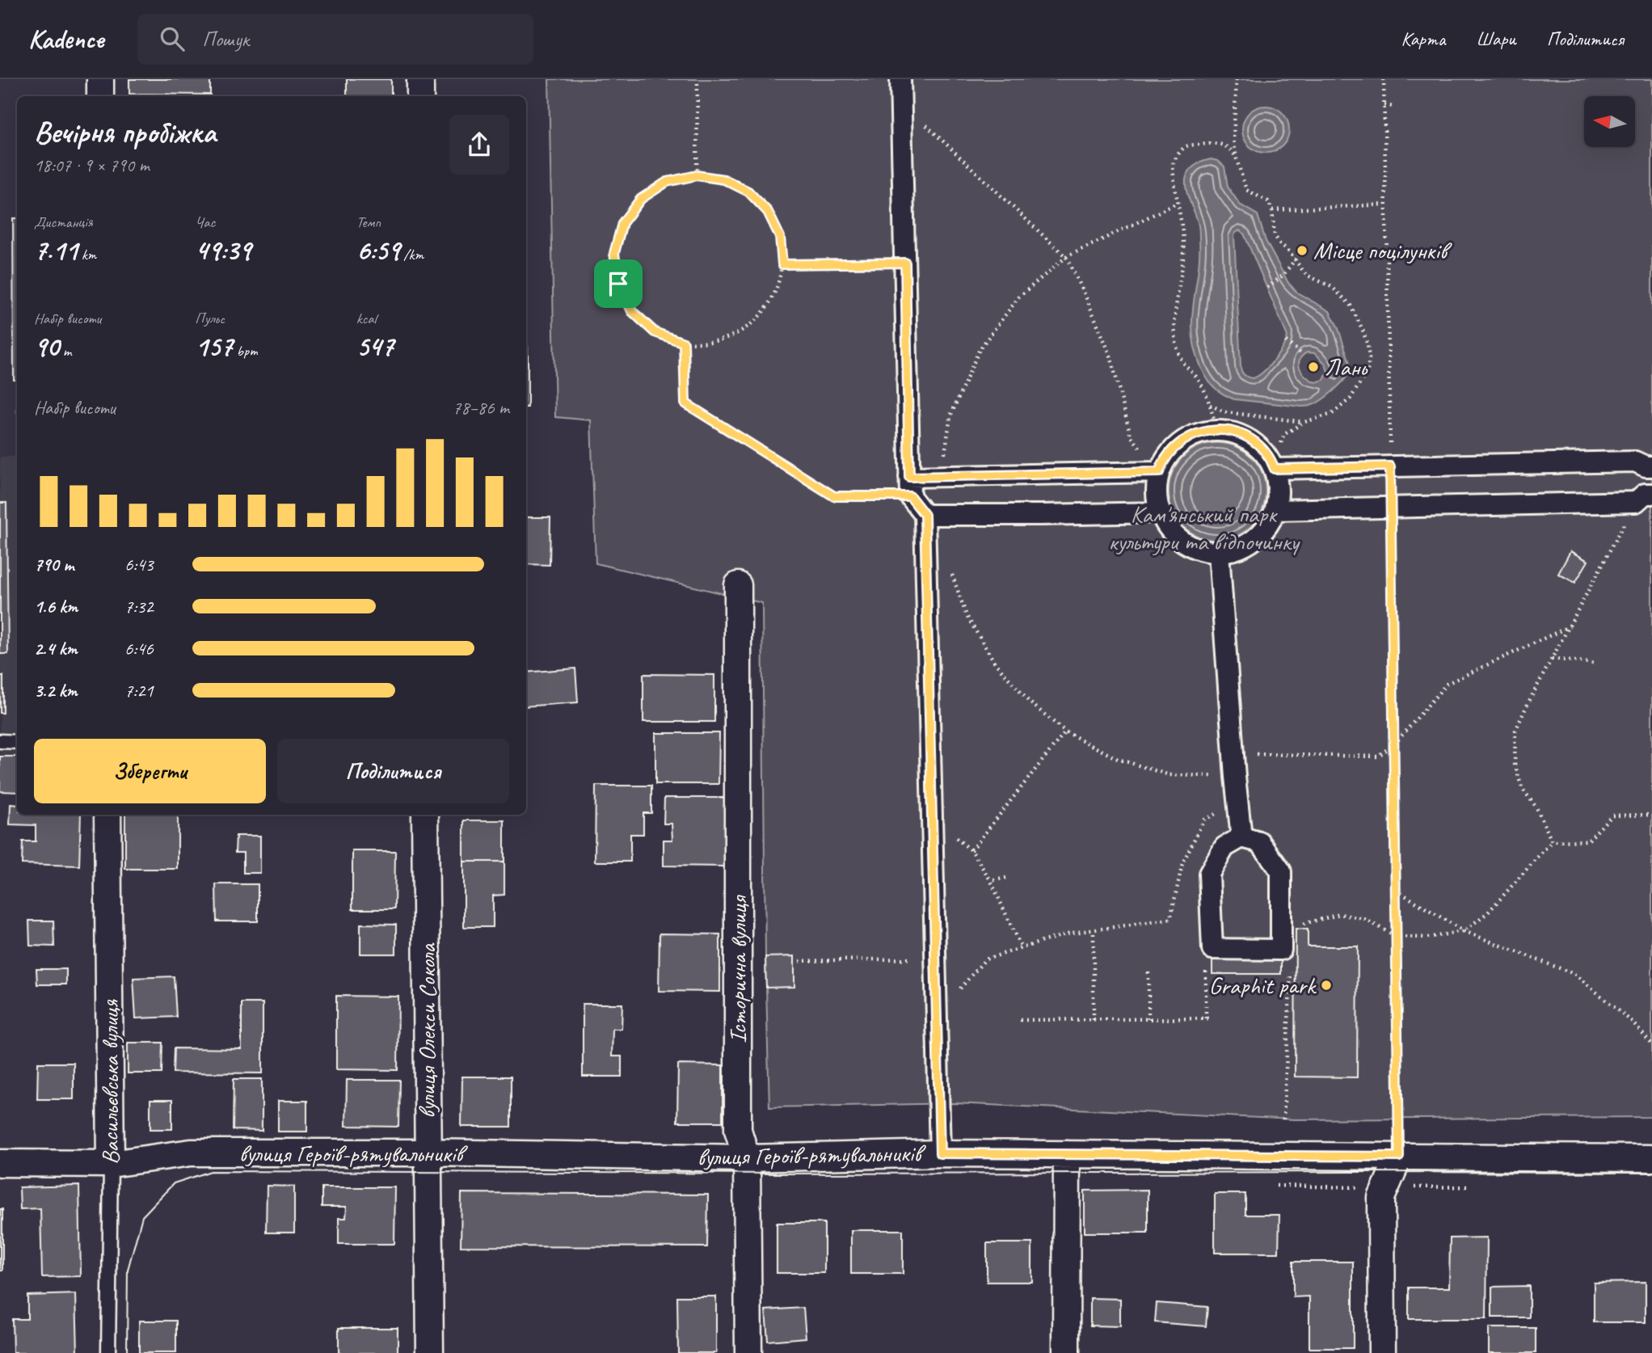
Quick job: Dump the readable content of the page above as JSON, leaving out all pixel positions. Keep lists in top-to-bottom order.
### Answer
{
  "streets": {
    "street": [
      "Історична вулиця",
      "вулиця Олекси Сокола",
      "Васильєвська вулиця",
      "вулиця Героїв-рятувальників"
    ]
  },
  "crossings": [
    ["Історична вулиця", "вулиця Героїв-рятувальників"],
    ["вулиця Олекси Сокола", "вулиця Героїв-рятувальників"],
    ["Васильєвська вулиця", "вулиця Героїв-рятувальників"]
  ],
  "parks": ["Кам'янський парк культури та відпочинку"],
  "places": ["Місце поцілунків", "Лань", "Graphit park"],
  "north": "left",
  "page": {
    "header": "Kadence",
    "search": "Пошук",
    "nav": ["Карта", "Шари", "Поділитися"],
    "heading": ["Вечірня пробіжка", "18:07 · 9 × 790 m"],
    "stats": [
      ["Дистанція", "7.11 km"],
      ["Час", "49:39"],
      ["Темп", "6:59 /km"],
      ["Набір висоти", "90 m"],
      ["Пульс", "157 bpm"],
      ["kcal", "547"]
    ],
    "chart": ["Набір висоти", "78–86 m"],
    "list": [
      {
        "name": "790 m",
        "note": "6:43"
      },
      {
        "name": "1.6 km",
        "note": "7:32"
      },
      {
        "name": "2.4 km",
        "note": "6:46"
      },
      {
        "name": "3.2 km",
        "note": "7:21"
      }
    ],
    "buttons": ["Зберегти", "Поділитися"]
  }
}
